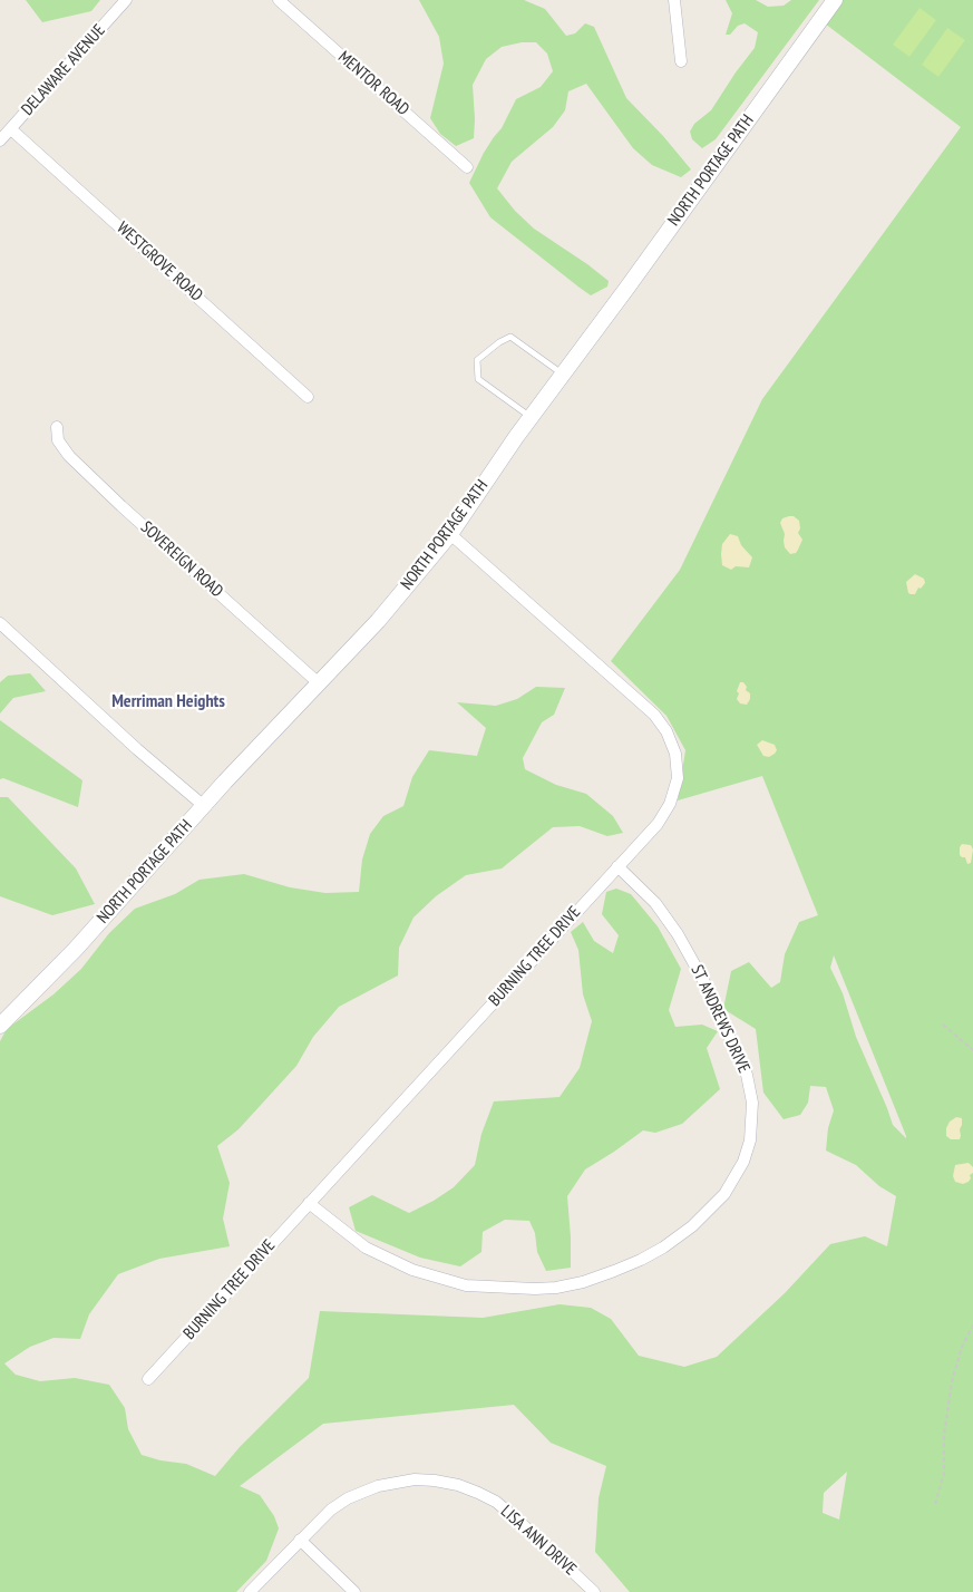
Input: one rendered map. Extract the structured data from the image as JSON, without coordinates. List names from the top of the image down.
{
  "streets": {
    "main road": ["NORTH PORTAGE PATH"],
    "street": [
      "DELAWARE AVENUE",
      "MENTOR ROAD",
      "WESTGROVE ROAD",
      "SOVEREIGN ROAD",
      "BURNING TREE DRIVE",
      "ST ANDREWS DRIVE",
      "LISA ANN DRIVE"
    ]
  },
  "crossings": [
    ["DELAWARE AVENUE", "WESTGROVE ROAD"],
    ["NORTH PORTAGE PATH", "SOVEREIGN ROAD"],
    ["NORTH PORTAGE PATH", "BURNING TREE DRIVE"],
    ["BURNING TREE DRIVE", "ST ANDREWS DRIVE"]
  ],
  "districts": ["Merriman Heights"]
}
